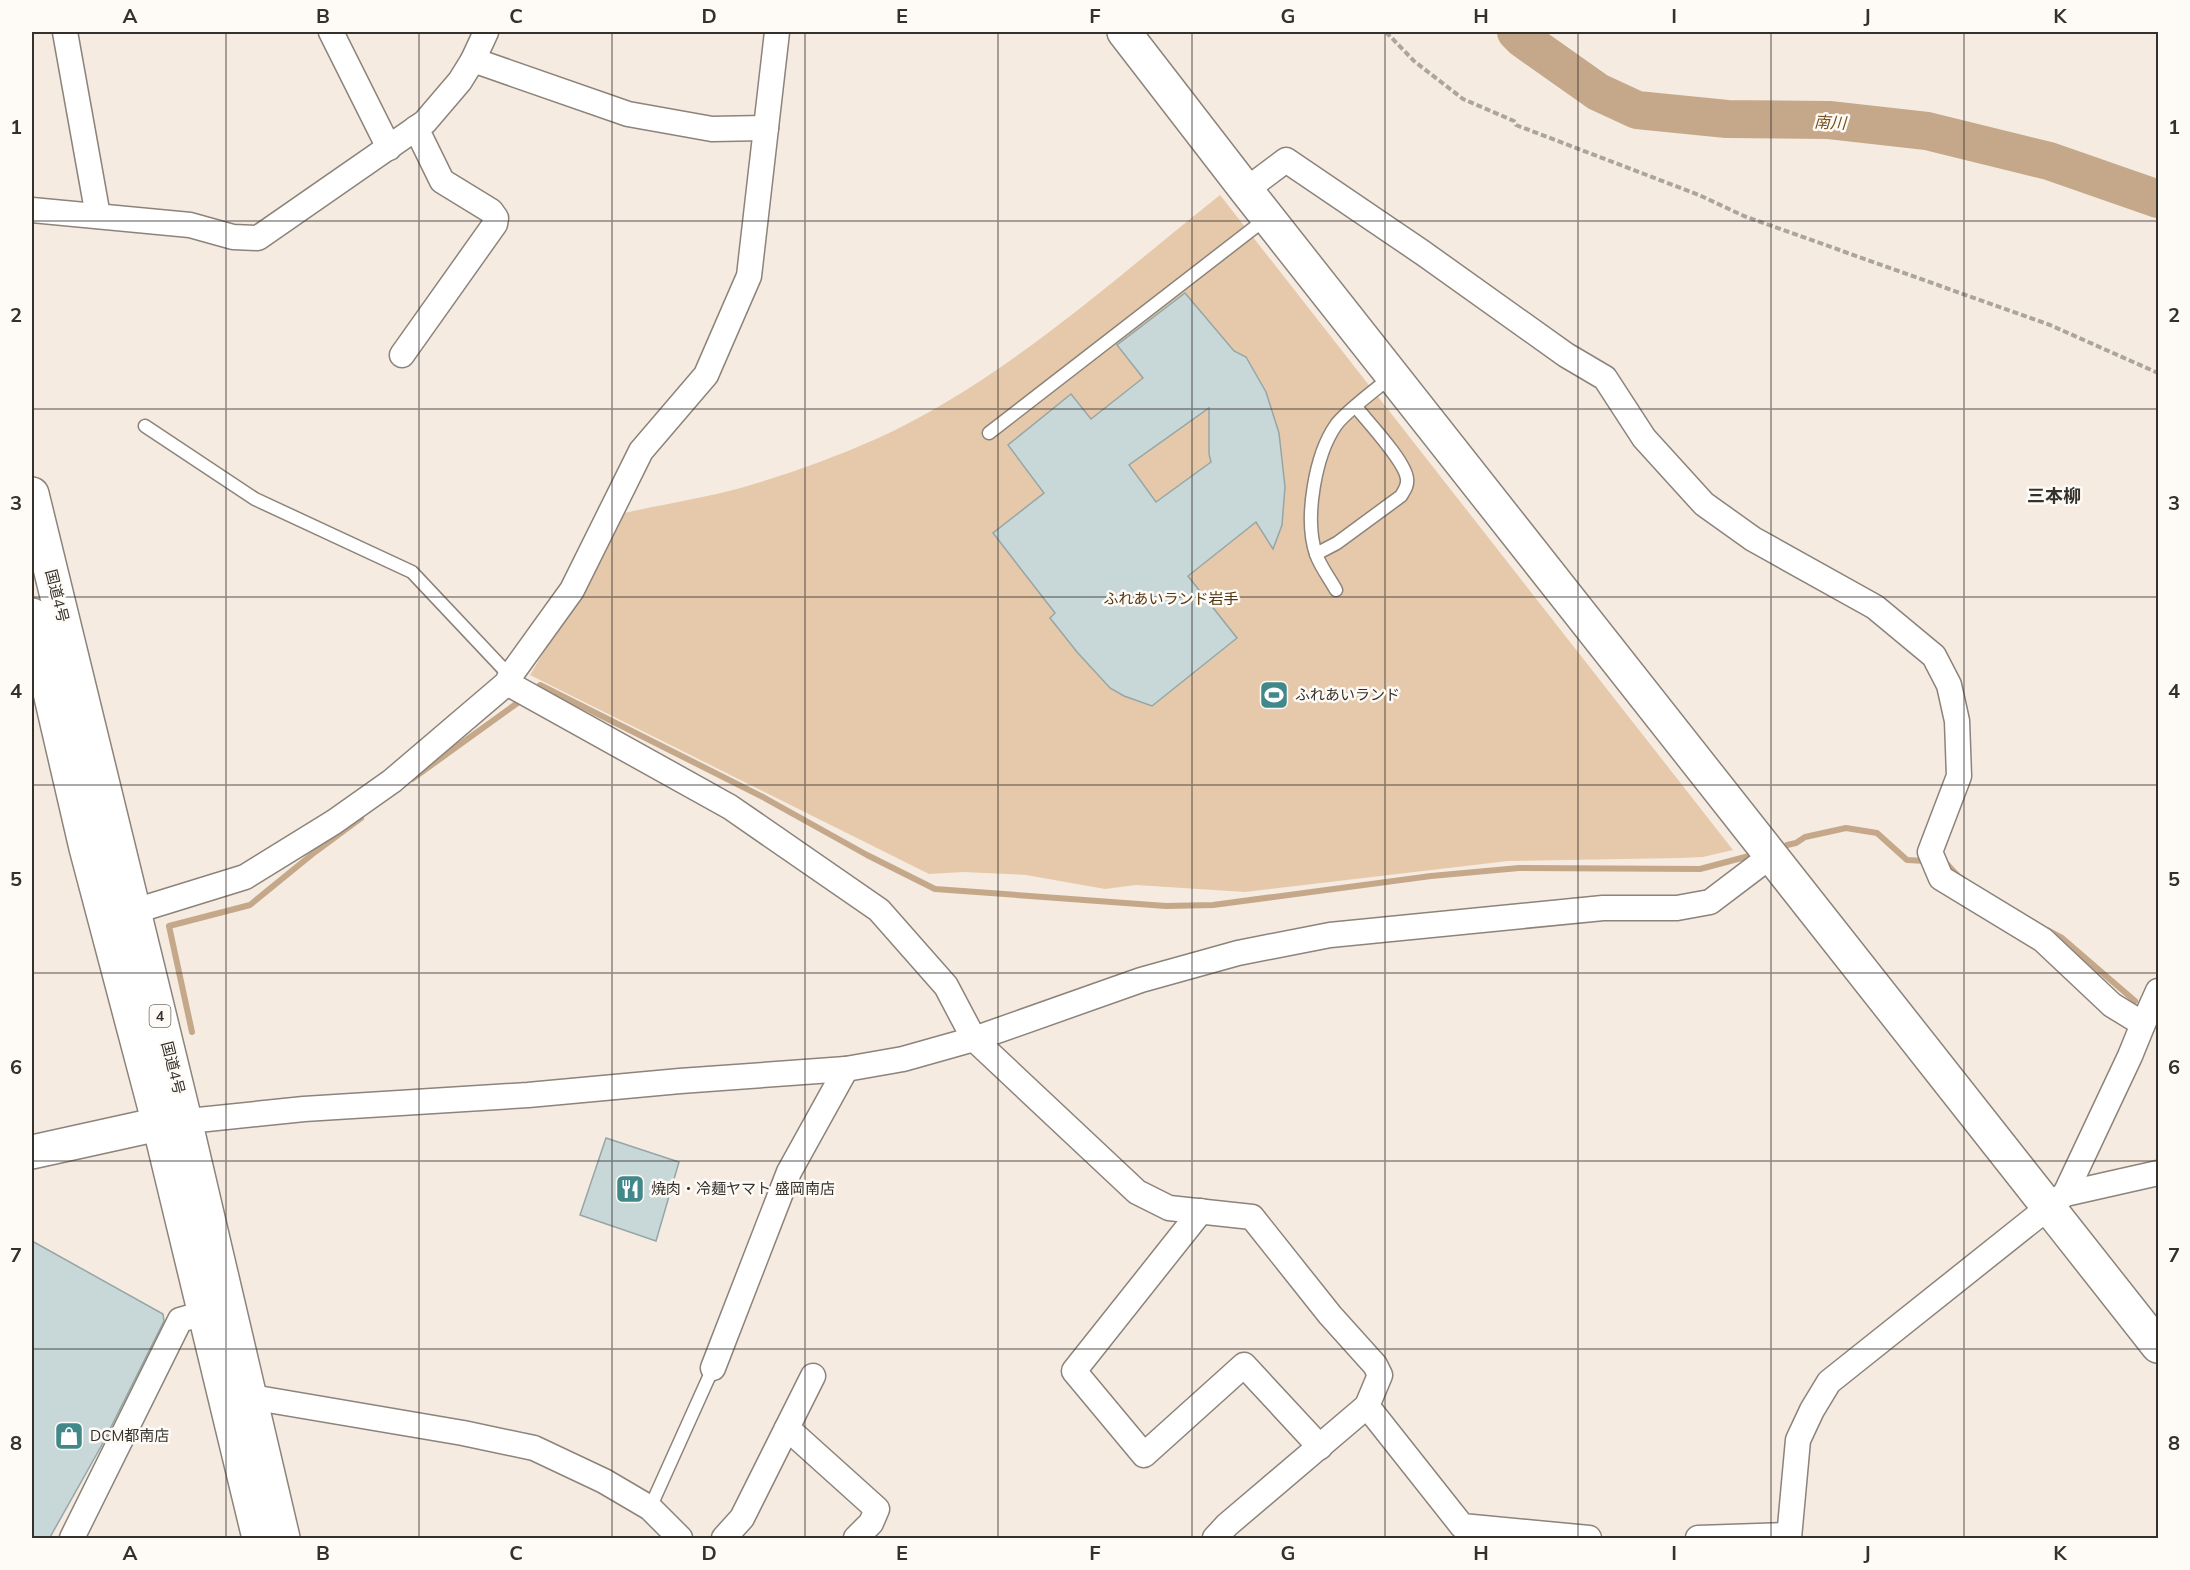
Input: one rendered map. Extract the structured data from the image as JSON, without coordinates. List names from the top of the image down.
{
  "streets": {
    "main road": ["国道4号", "4"]
  },
  "districts": ["三本柳"],
  "water": ["南川"],
  "parks": ["ふれあいランド岩手"],
  "places": {
    "sports": ["ふれあいランド"],
    "restaurant": ["焼肉・冷麺ヤマト 盛岡南店"],
    "shop": ["DCM都南店"]
  },
  "grid": {
    "columns": [
      "A",
      "B",
      "C",
      "D",
      "E",
      "F",
      "G",
      "H",
      "I",
      "J",
      "K"
    ],
    "rows": [
      "1",
      "2",
      "3",
      "4",
      "5",
      "6",
      "7",
      "8"
    ]
  }
}
